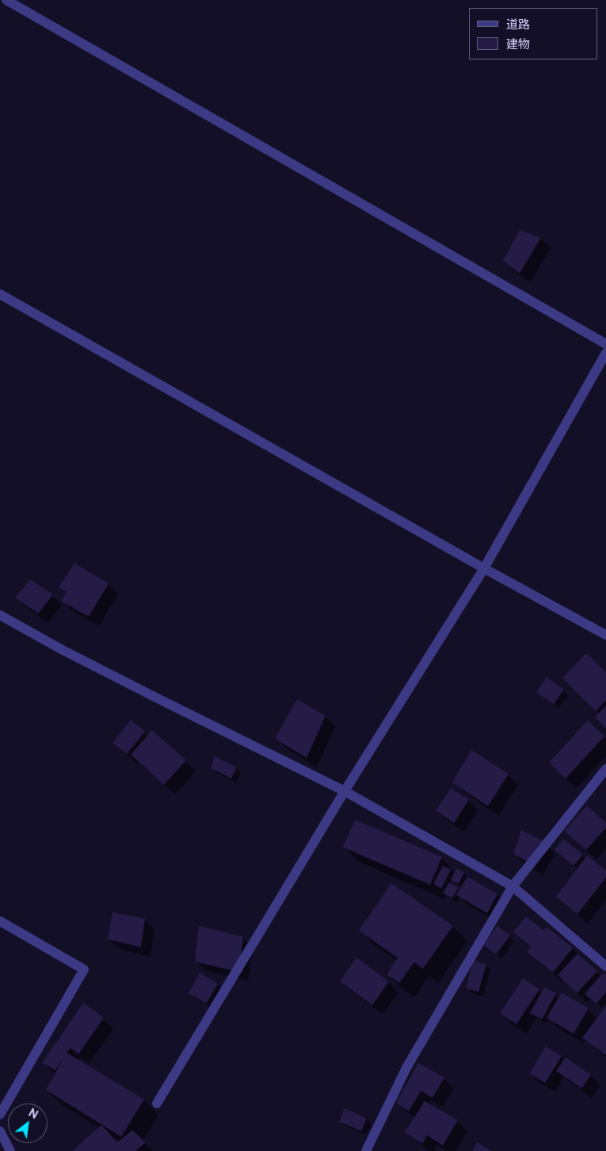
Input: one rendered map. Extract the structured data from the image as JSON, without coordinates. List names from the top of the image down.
{
  "legend": ["道路", "建物"],
  "north": "top right"
}
